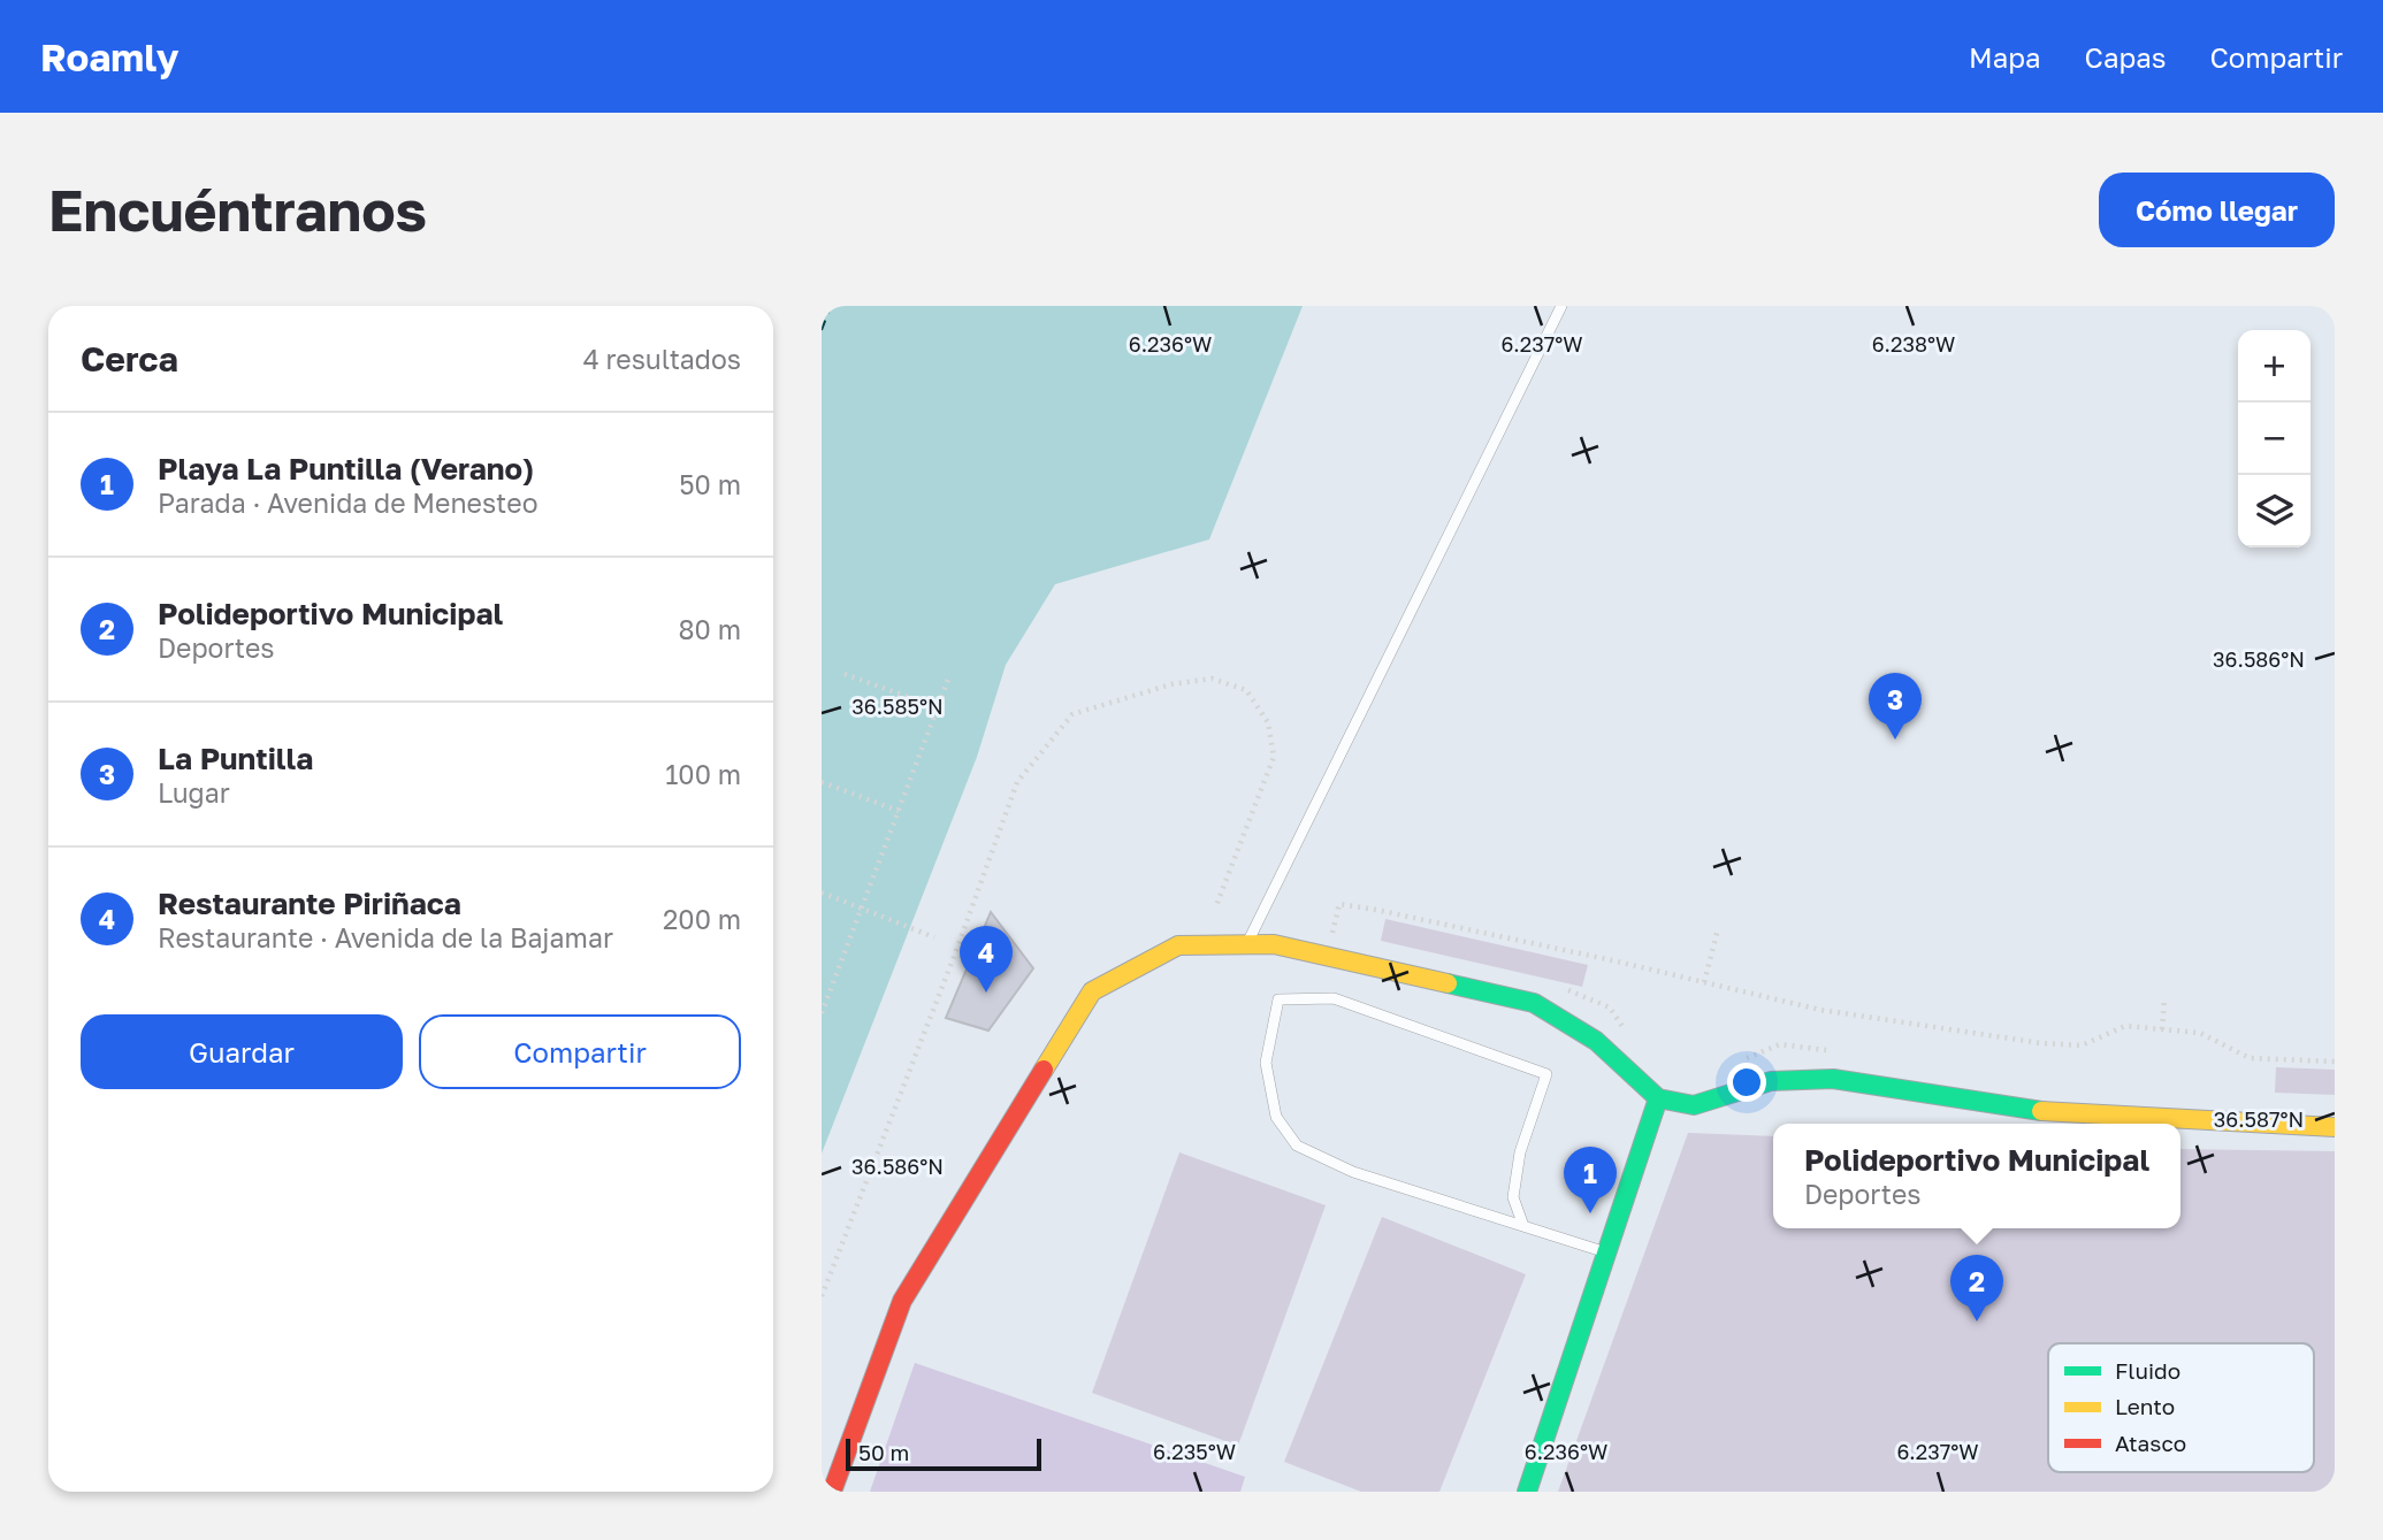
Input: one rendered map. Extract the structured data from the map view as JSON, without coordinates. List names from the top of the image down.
{
  "legend": ["Fluido", "Lento", "Atasco"],
  "scale_bar": "50 m",
  "page": {
    "header": "Roamly",
    "nav": ["Mapa", "Capas", "Compartir"],
    "buttons": [
      "Cómo llegar",
      ["Guardar", "Compartir"]
    ],
    "title": "Encuéntranos",
    "heading": ["Cerca", "4 resultados"],
    "map_buttons": ["+", "−"],
    "list": [
      {
        "mark": "1",
        "name": "Playa La Puntilla (Verano)",
        "note": "Parada · Avenida de Menesteo",
        "value": "50 m"
      },
      {
        "mark": "2",
        "name": "Polideportivo Municipal",
        "note": "Deportes",
        "value": "80 m"
      },
      {
        "mark": "3",
        "name": "La Puntilla",
        "note": "Lugar",
        "value": "100 m"
      },
      {
        "mark": "4",
        "name": "Restaurante Piriñaca",
        "note": "Restaurante · Avenida de la Bajamar",
        "value": "200 m"
      }
    ],
    "pins": [
      "3",
      "4",
      "1",
      "2"
    ],
    "popup": ["Polideportivo Municipal", "Deportes"],
    "scale": "50 m"
  },
  "coordinates": [
    "6.236°W",
    "6.237°W",
    "6.238°W",
    "36.586°N",
    "36.585°N",
    "36.587°N",
    "6.235°W"
  ]
}
